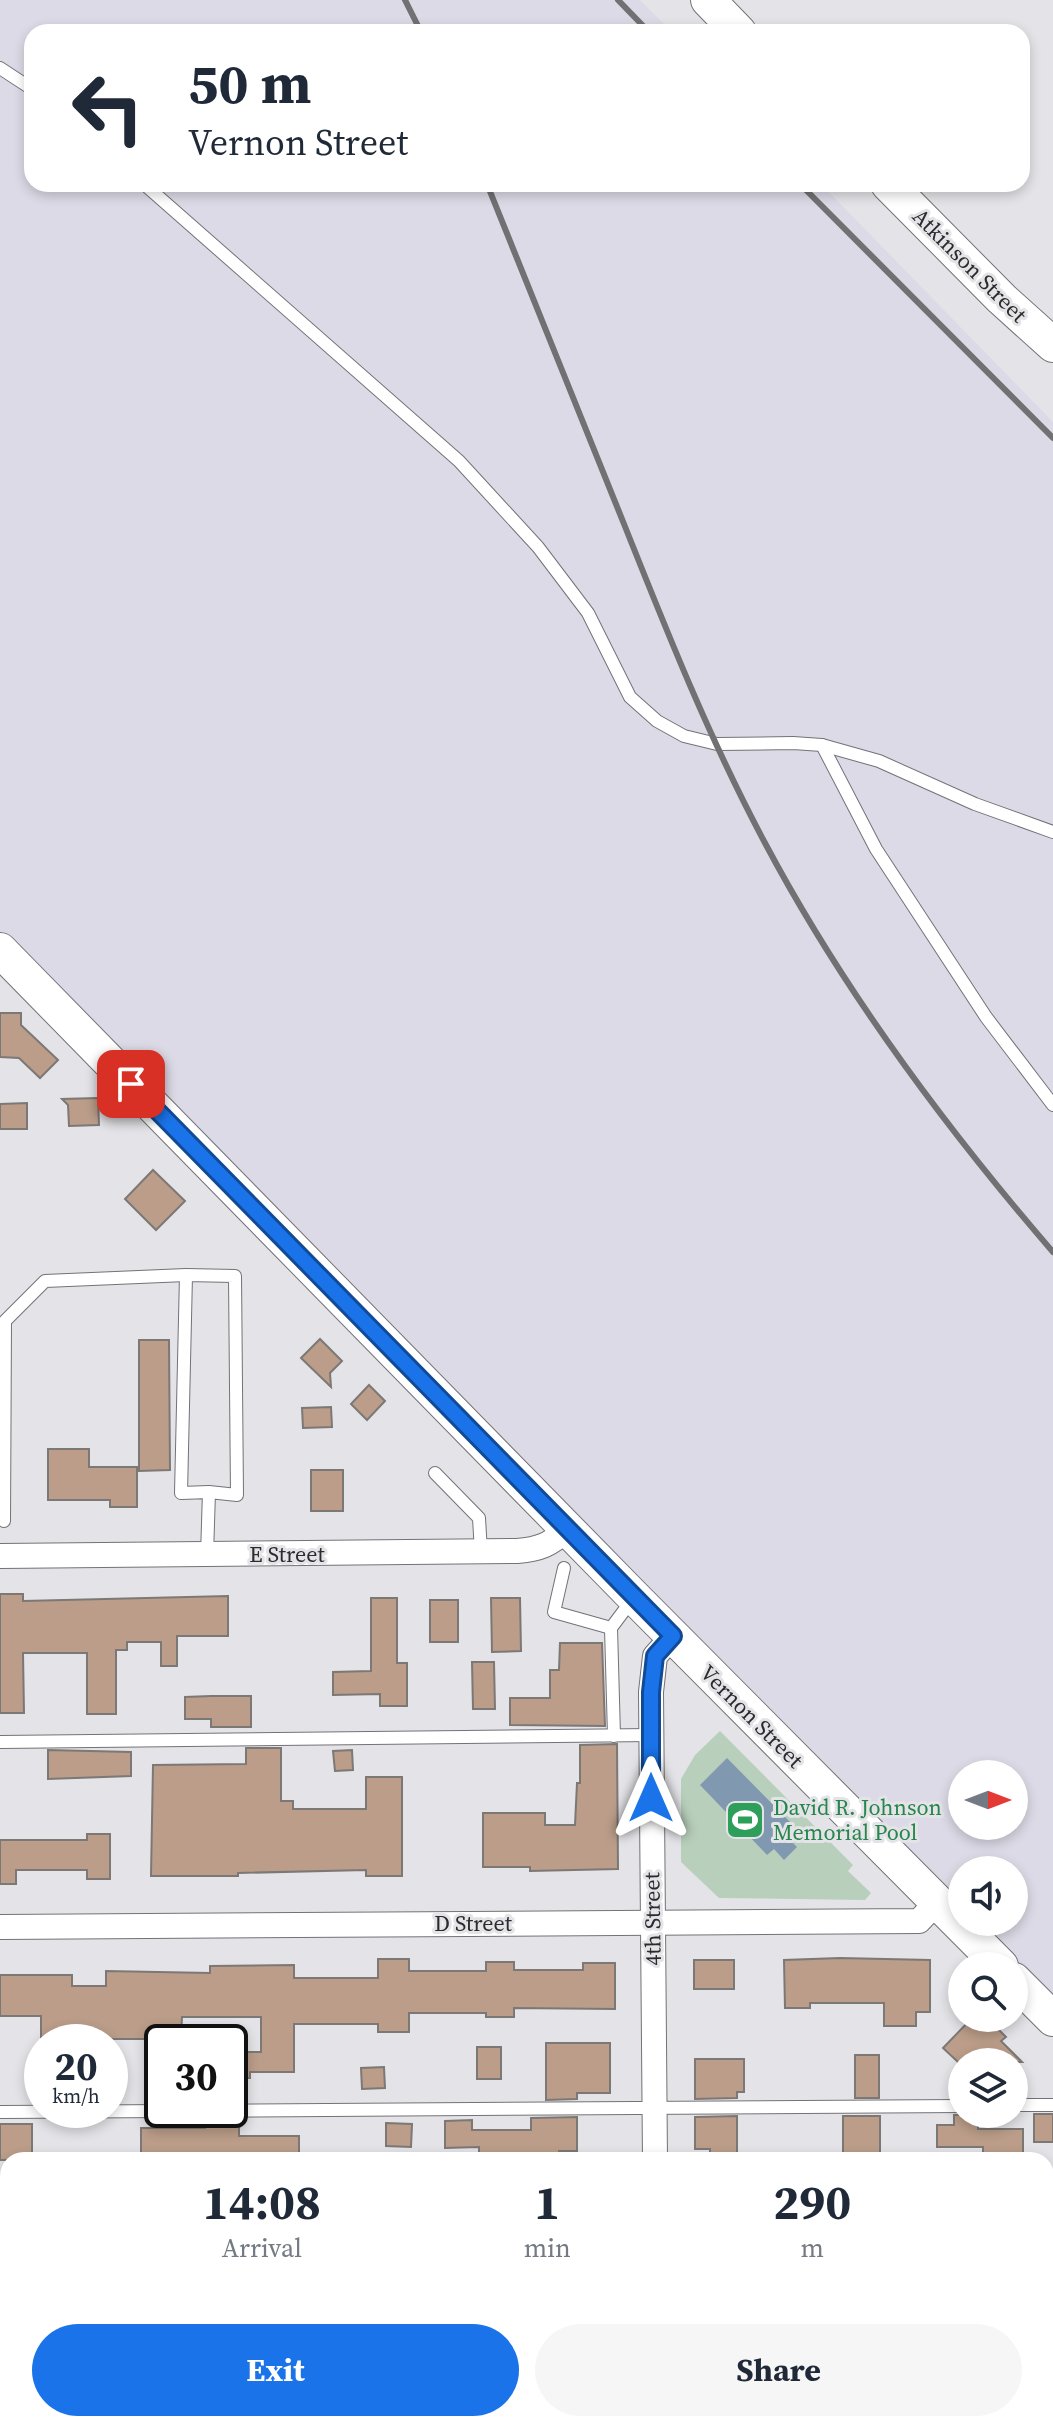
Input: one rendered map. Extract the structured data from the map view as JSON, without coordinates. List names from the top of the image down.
{
  "streets": {
    "main road": ["Atkinson Street", "Vernon Street"],
    "street": ["E Street", "4th Street", "D Street"]
  },
  "crossings": [
    ["E Street", "Vernon Street"],
    ["Vernon Street", "4th Street"],
    ["Vernon Street", "D Street"],
    ["4th Street", "D Street"]
  ],
  "places": {
    "sports": ["David R. Johnson Memorial Pool"]
  },
  "north": "right",
  "page": {
    "turn": ["50 m", "Vernon Street"],
    "speed": "20 km/h",
    "limit": "30",
    "eta": [
      "14:08",
      "Arrival",
      "1",
      "min",
      "290",
      "m"
    ],
    "buttons": ["Exit", "Share"]
  }
}
